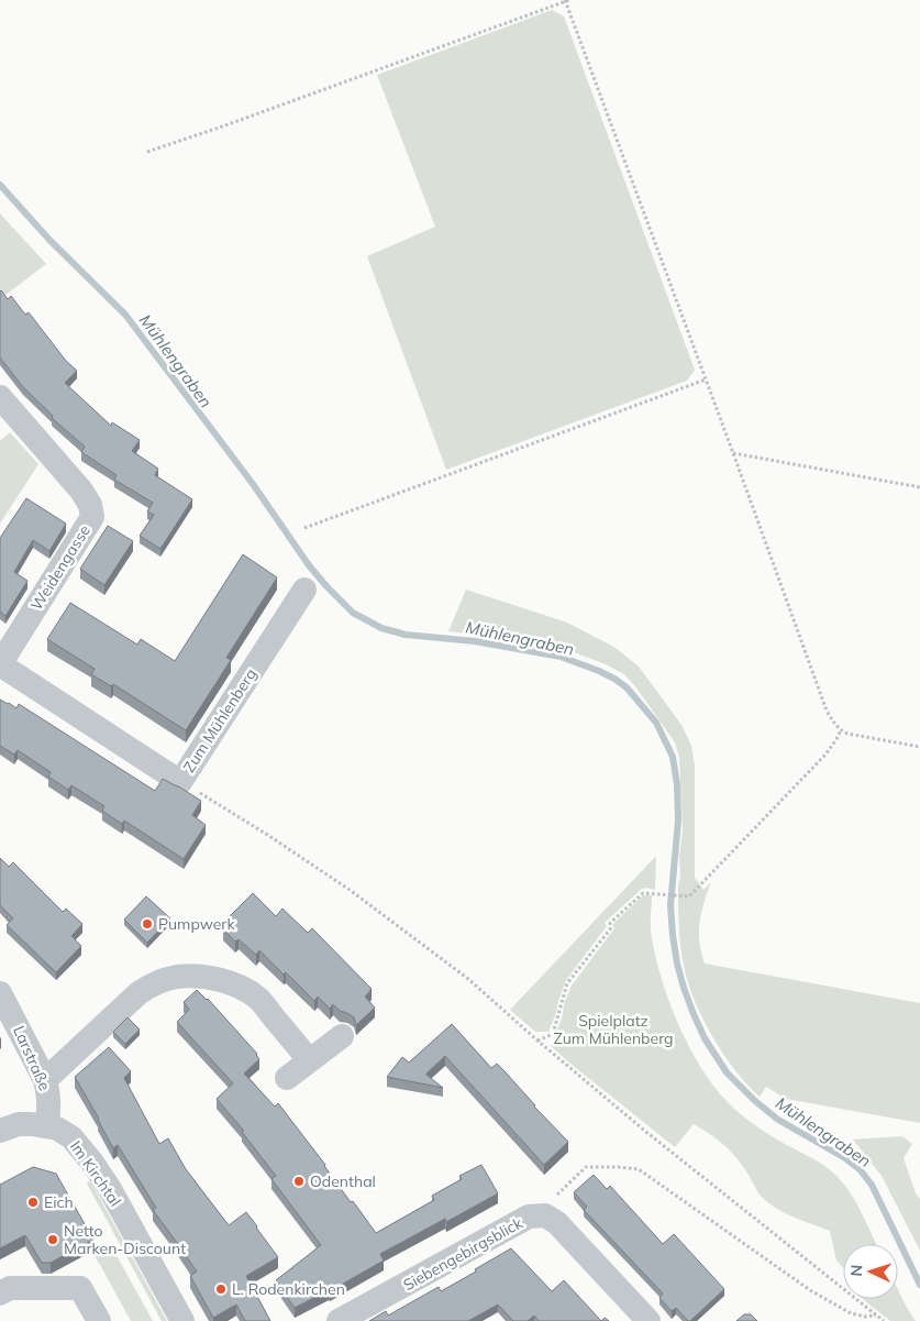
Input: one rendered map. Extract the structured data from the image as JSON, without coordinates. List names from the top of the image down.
{
  "streets": {
    "street": [
      "Weidengasse",
      "Zum Mühlenberg",
      "Larstraße",
      "Im Kirchtal",
      "Siebengebirgsblick"
    ]
  },
  "crossings": [
    ["Weidengasse", "Zum Mühlenberg"],
    ["Larstraße", "Im Kirchtal"]
  ],
  "water": ["Mühlengraben"],
  "parks": ["Spielplatz Zum Mühlenberg"],
  "places": [
    "Pumpwerk",
    "Odenthal",
    "Eich",
    "Netto Marken-Discount",
    "L. Rodenkirchen"
  ],
  "north": "left"
}
